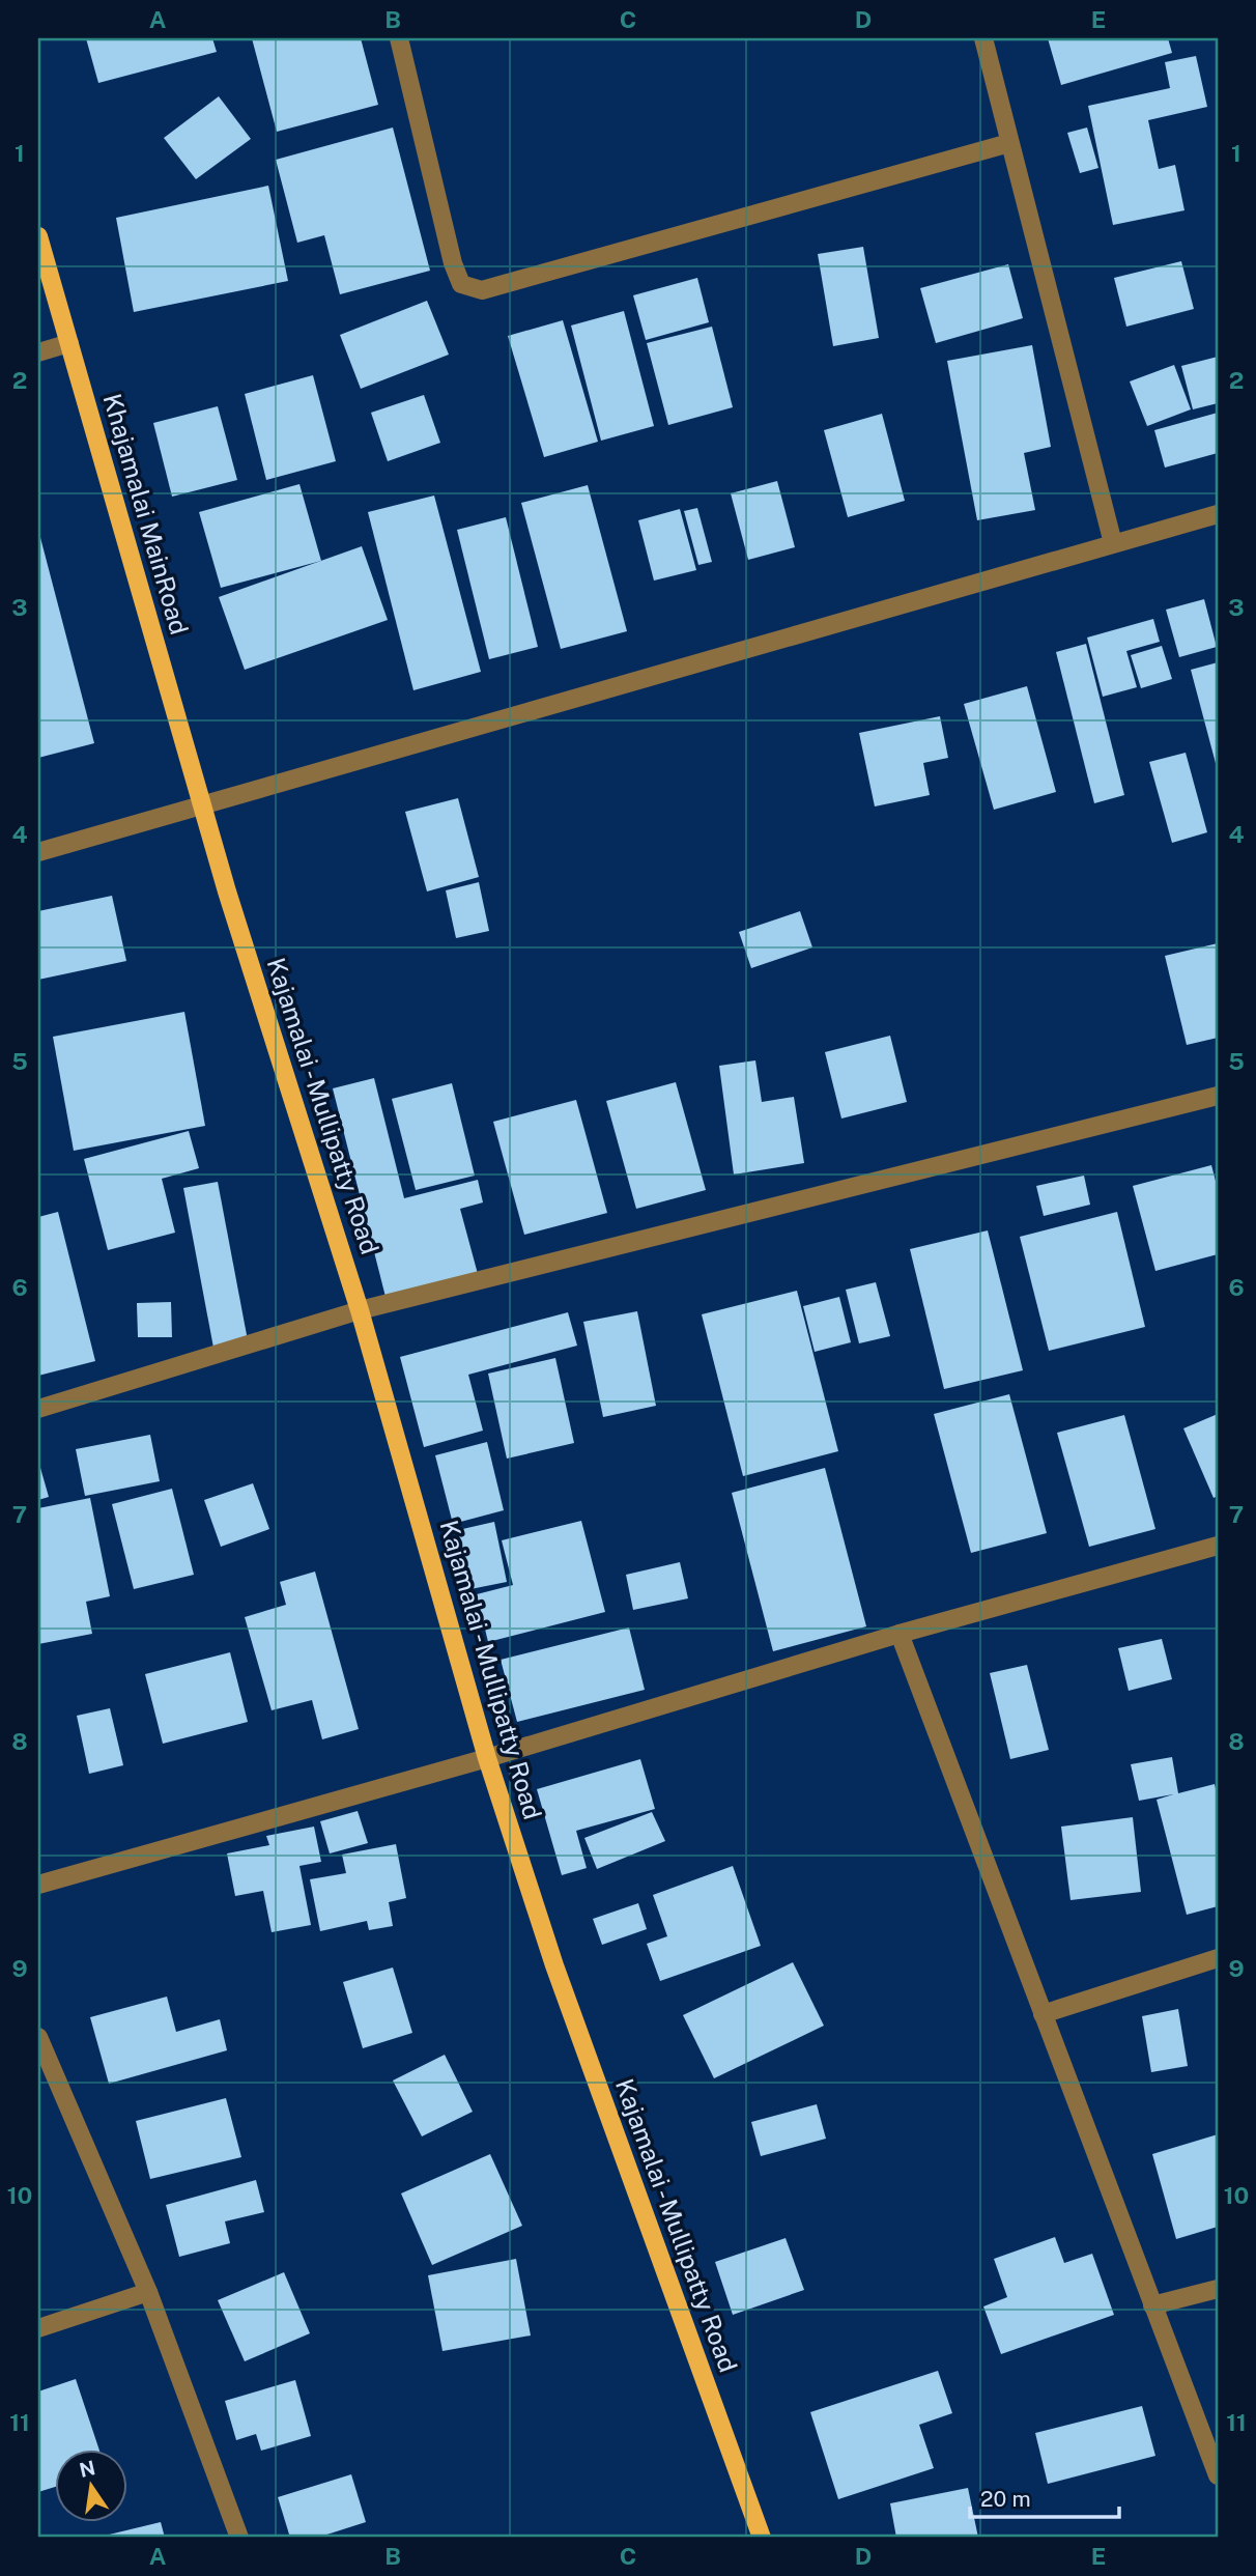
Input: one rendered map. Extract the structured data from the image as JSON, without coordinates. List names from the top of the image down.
{
  "streets": {
    "main road": ["Khajamalai MainRoad", "Kajamalai - Mullipatty Road"]
  },
  "crossings": [
    ["Khajamalai MainRoad", "Kajamalai - Mullipatty Road"]
  ],
  "scale_bar": "20 m",
  "north": "top",
  "grid": {
    "columns": [
      "A",
      "B",
      "C",
      "D",
      "E"
    ],
    "rows": [
      "1",
      "2",
      "3",
      "4",
      "5",
      "6",
      "7",
      "8",
      "9",
      "10",
      "11"
    ]
  }
}
